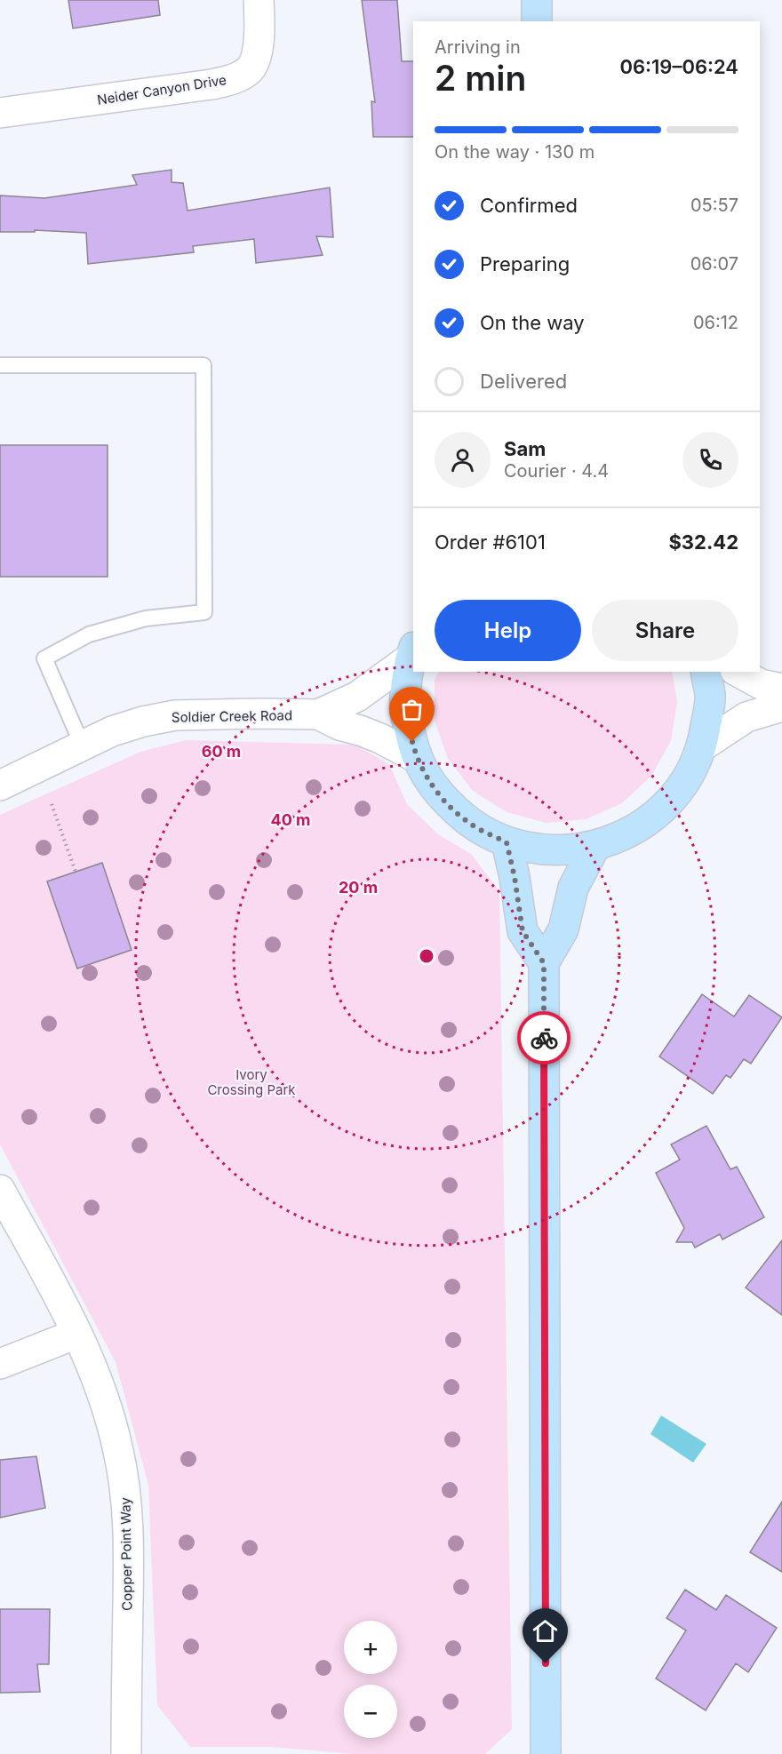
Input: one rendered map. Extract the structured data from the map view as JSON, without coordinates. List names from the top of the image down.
{
  "streets": {
    "street": ["Neider Canyon Drive", "Soldier Creek Road", "Copper Point Way"]
  },
  "parks": ["Ivory Crossing Park"],
  "page": {
    "heading": ["2 min", "Arriving in", "06:19–06:24"],
    "panel": [
      "Sam",
      "Courier · 4.4",
      "Order #6101",
      "$32.42"
    ],
    "bar": "On the way · 130 m",
    "list": [
      ["Confirmed", "05:57"],
      ["Preparing", "06:07"],
      ["On the way", "06:12"],
      "Delivered"
    ],
    "buttons": ["Help", "Share"],
    "map_buttons": ["+", "−"]
  },
  "rings": ["60 m", "40 m", "20 m"]
}
